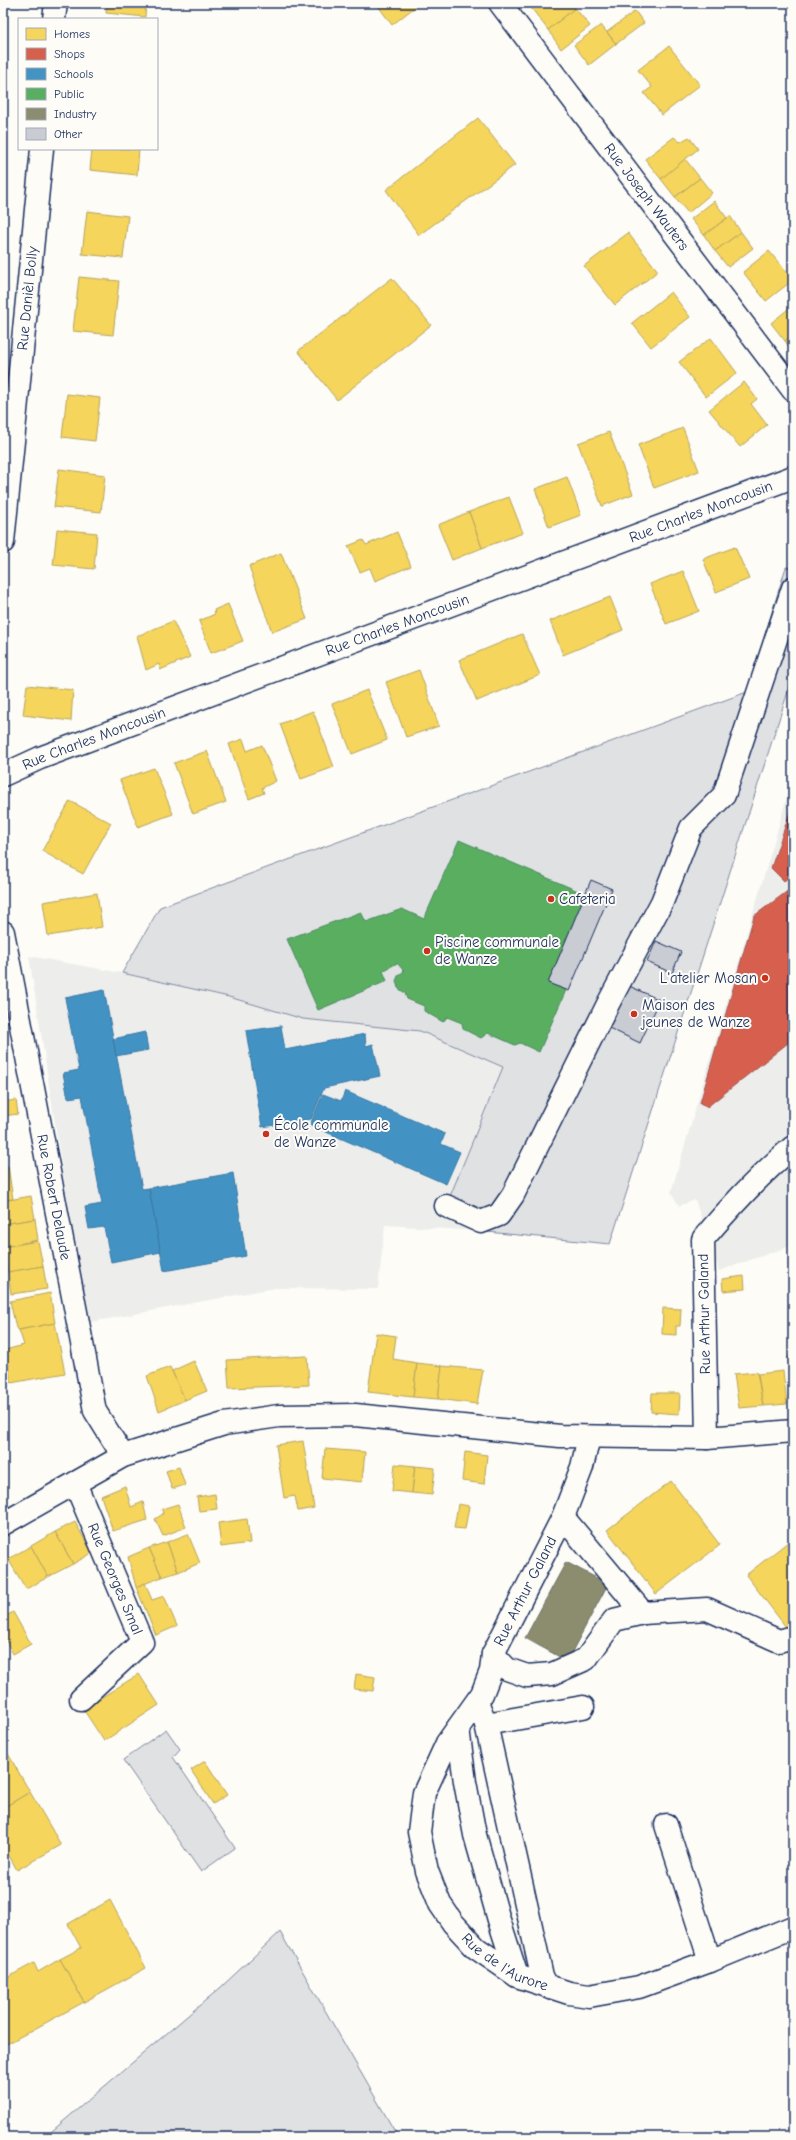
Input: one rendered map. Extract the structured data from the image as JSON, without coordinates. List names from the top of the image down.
{
  "streets": {
    "street": [
      "Rue Joseph Wauters",
      "Rue Danièl Bolly",
      "Rue Charles Moncousin",
      "Rue Robert Delaude",
      "Rue Arthur Galand",
      "Rue Georges Smal",
      "Rue de l'Aurore"
    ]
  },
  "crossings": [
    ["Rue Arthur Galand", "Rue de l'Aurore"]
  ],
  "places": [
    "Cafeteria",
    "Piscine communale de Wanze",
    "L'atelier Mosan",
    "Maison des jeunes de Wanze",
    "École communale de Wanze"
  ],
  "legend": [
    "Homes",
    "Shops",
    "Schools",
    "Public",
    "Industry",
    "Other"
  ]
}
